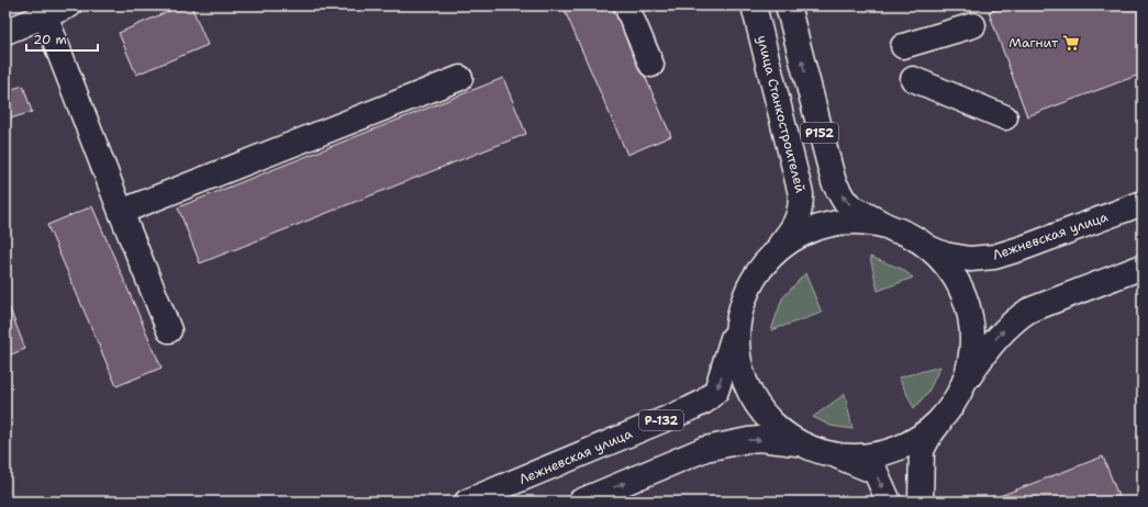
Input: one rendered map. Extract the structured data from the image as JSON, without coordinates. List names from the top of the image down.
{
  "streets": {
    "main road": [
      "улица Станкостроителей",
      "Р152",
      "Лежневская улица",
      "Р-132"
    ]
  },
  "crossings": [
    ["улица Станкостроителей", "Лежневская улица"]
  ],
  "places": {
    "supermarket": ["Магнит"]
  },
  "scale_bar": "20 m"
}
